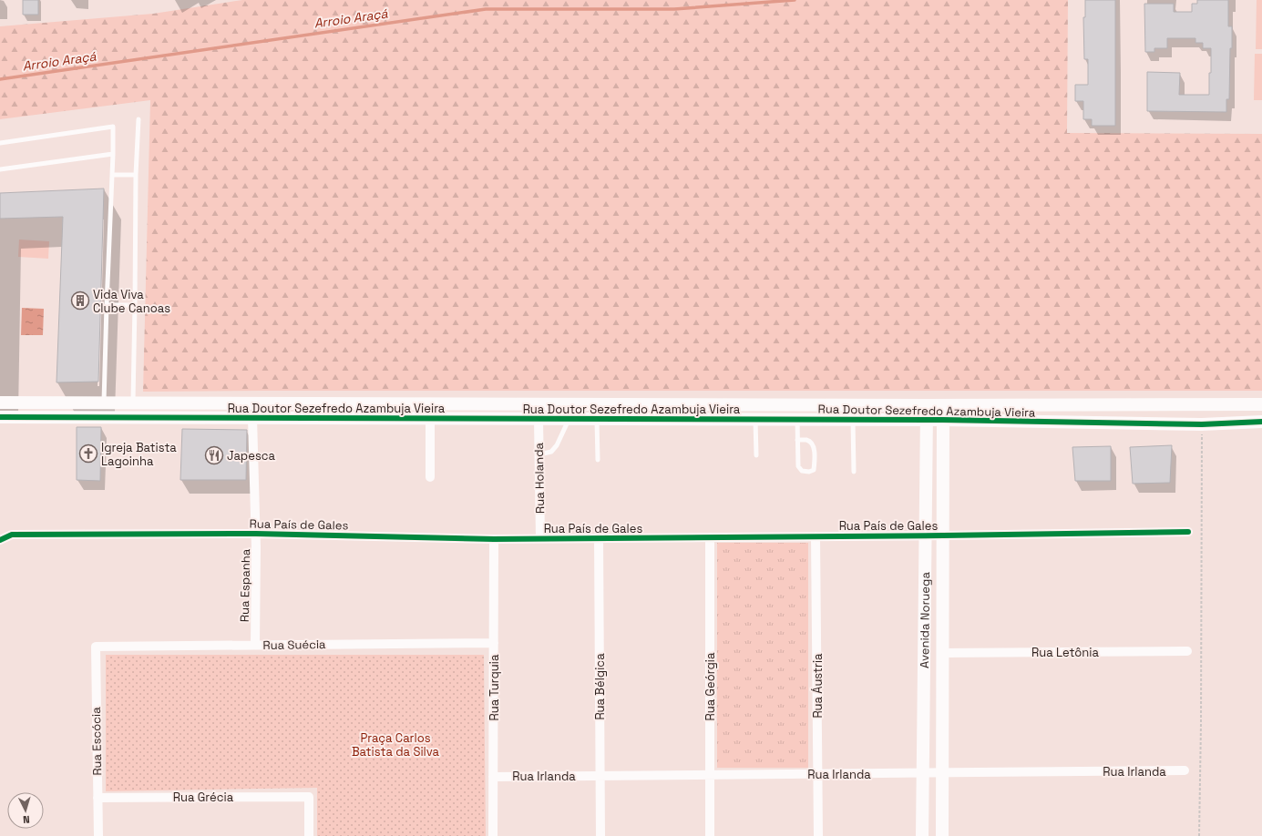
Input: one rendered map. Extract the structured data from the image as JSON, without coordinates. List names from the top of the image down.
{
  "streets": {
    "main road": ["Rua Doutor Sezefredo Azambuja Vieira", "Avenida Noruega"],
    "street": [
      "Rua Holanda",
      "Rua País de Gales",
      "Rua Espanha",
      "Rua Suécia",
      "Rua Letônia",
      "Rua Áustria",
      "Rua Bélgica",
      "Rua Geórgia",
      "Rua Turquia",
      "Rua Escócia",
      "Rua Irlanda",
      "Rua Grécia"
    ]
  },
  "crossings": [
    ["Rua Doutor Sezefredo Azambuja Vieira", "Rua Holanda"],
    ["Rua Doutor Sezefredo Azambuja Vieira", "Rua Espanha"],
    ["Rua Doutor Sezefredo Azambuja Vieira", "Avenida Noruega"],
    ["Rua Holanda", "Rua País de Gales"],
    ["Rua País de Gales", "Rua Espanha"],
    ["Rua País de Gales", "Avenida Noruega"],
    ["Rua País de Gales", "Rua Áustria"],
    ["Rua País de Gales", "Rua Bélgica"],
    ["Rua País de Gales", "Rua Geórgia"],
    ["Rua País de Gales", "Rua Turquia"],
    ["Rua Espanha", "Rua Suécia"],
    ["Avenida Noruega", "Rua Letônia"],
    ["Avenida Noruega", "Rua Irlanda"],
    ["Rua Suécia", "Rua Turquia"],
    ["Rua Suécia", "Rua Escócia"],
    ["Rua Áustria", "Rua Irlanda"],
    ["Rua Bélgica", "Rua Irlanda"],
    ["Rua Geórgia", "Rua Irlanda"],
    ["Rua Turquia", "Rua Irlanda"],
    ["Rua Escócia", "Rua Grécia"]
  ],
  "water": ["Arroio Araçá"],
  "parks": ["Praça Carlos Batista da Silva"],
  "places": {
    "building": ["Vida Viva Clube Canoas"],
    "church": ["Igreja Batista Lagoinha"],
    "restaurant": ["Japesca"]
  },
  "north": "bottom"
}
